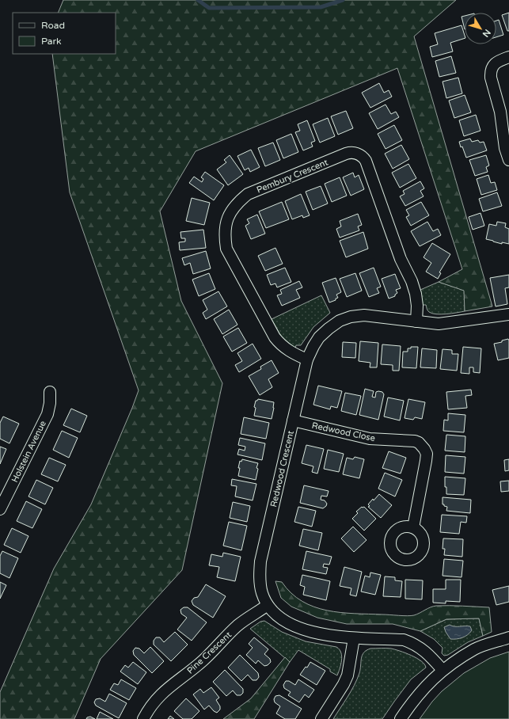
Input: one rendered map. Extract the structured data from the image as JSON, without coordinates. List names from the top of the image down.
{
  "streets": {
    "street": [
      "Pembury Crescent",
      "Redwood Close",
      "Holstein Avenue",
      "Redwood Crescent",
      "Pine Crescent"
    ]
  },
  "crossings": [
    ["Pembury Crescent", "Redwood Crescent"],
    ["Redwood Close", "Redwood Crescent"],
    ["Redwood Crescent", "Pine Crescent"]
  ],
  "legend": ["Road", "Park"],
  "north": "bottom right"
}
